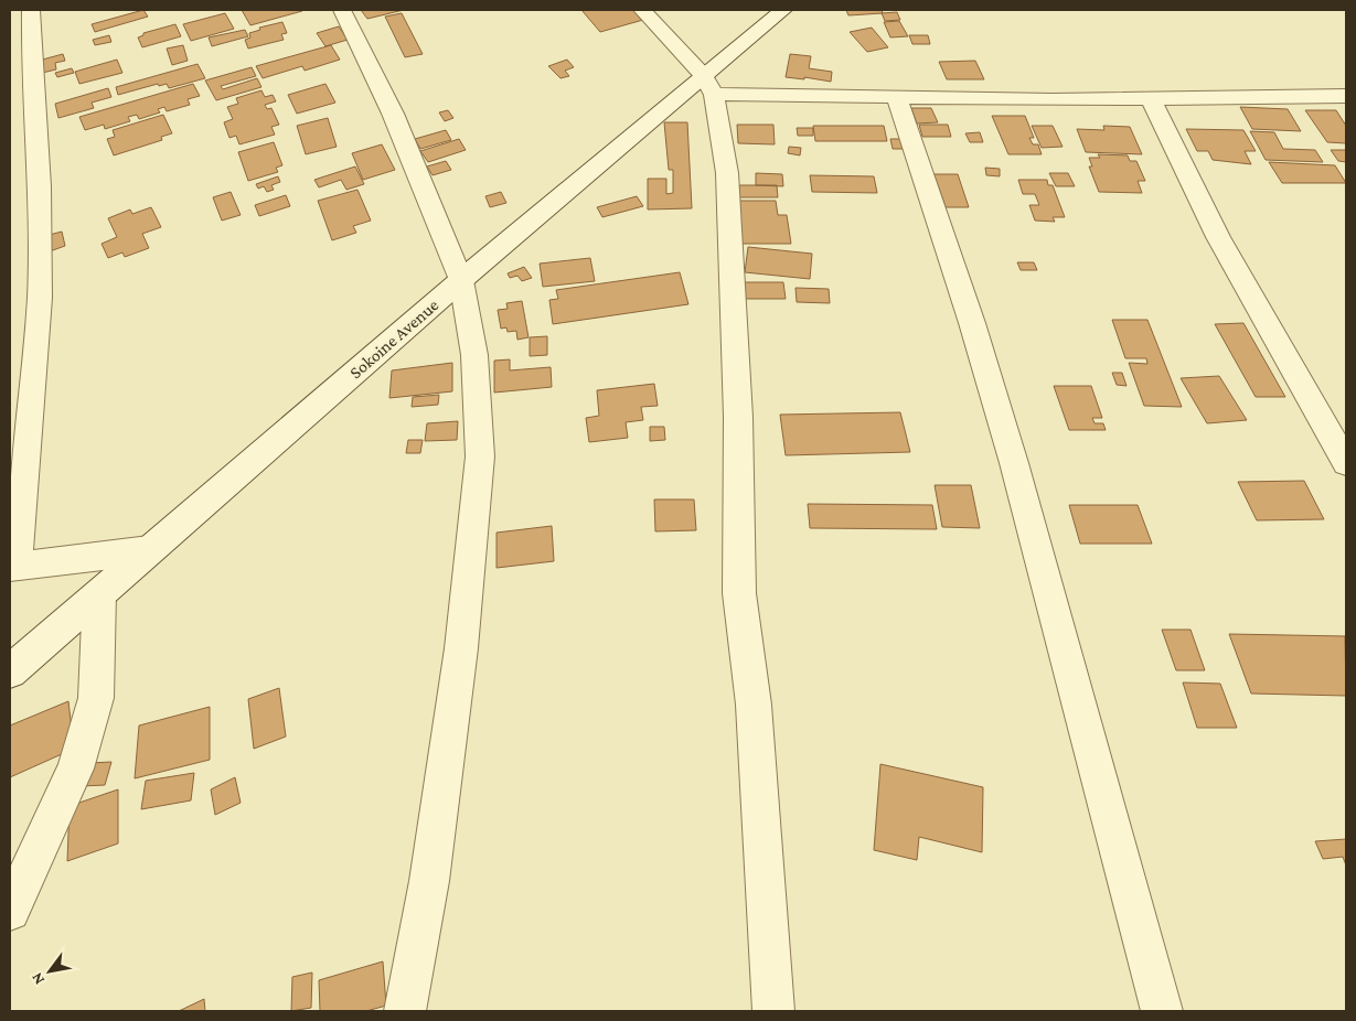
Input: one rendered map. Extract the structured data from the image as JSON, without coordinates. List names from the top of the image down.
{
  "streets": {
    "street": ["Sokoine Avenue"]
  },
  "north": "bottom left"
}
